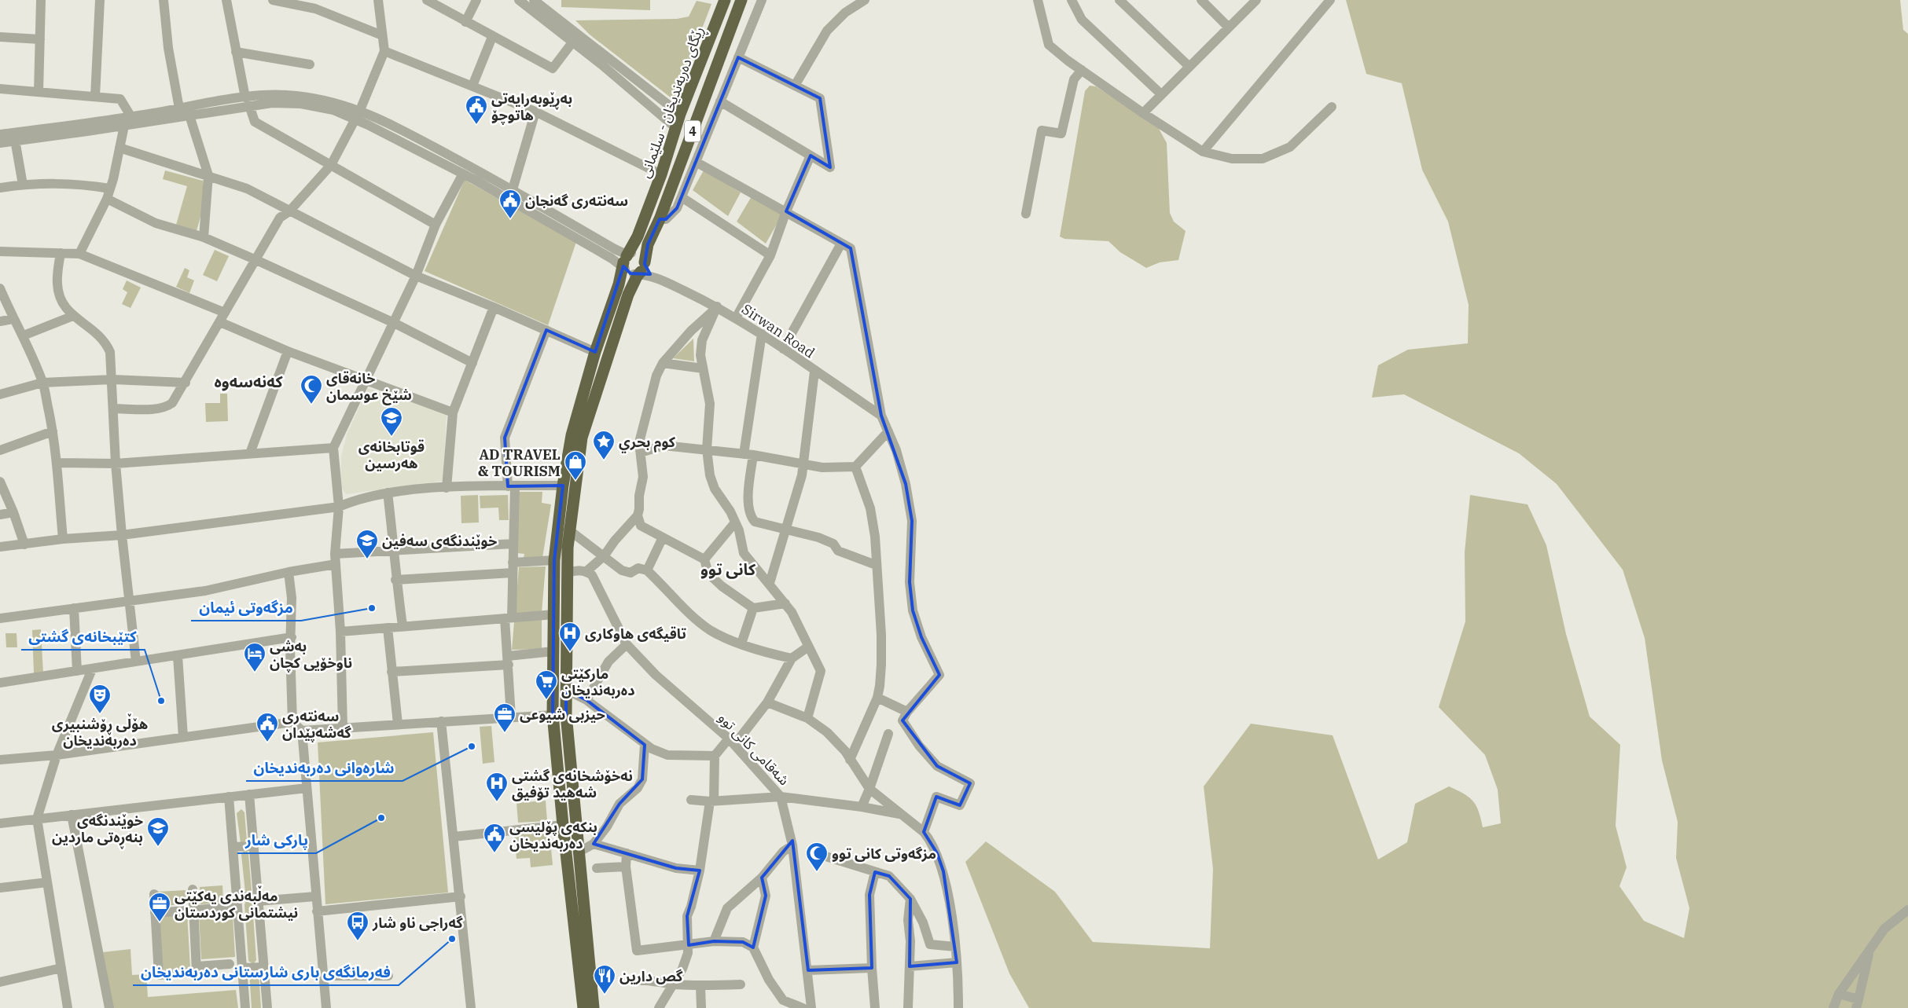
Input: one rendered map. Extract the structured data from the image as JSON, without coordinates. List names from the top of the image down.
{
  "streets": {
    "highway": ["ڕێگای دەربەندیخان - سلێمانی", "4"],
    "street": ["Sirwan Road", "شەقامی کانی توو"]
  },
  "crossings": [
    ["ڕێگای دەربەندیخان - سلێمانی", "4"],
    ["ڕێگای دەربەندیخان - سلێمانی", "Sirwan Road"],
    ["4", "Sirwan Road"]
  ],
  "districts": ["کەنەسەوە", "کانی توو"],
  "places": {
    "public building": [
      "بەڕێوبەرایەتی هاتوچۆ",
      "سەنتەری گەنجان",
      "سەنتەری گەشەپێدان",
      "بنکەی پۆلیسی دەربەندیخان"
    ],
    "mosque": ["خانەقای شێخ عوسمان", "مزگەوتی کانی توو"],
    "school or university": ["قوتابخانەی هەرسین", "خوێندنگەی سەفین", "خوێندنگەی بنەڕەتی ماردین"],
    "place": ["کوم بحري"],
    "shop": ["AD TRAVEL & TOURISM"],
    "other": [
      "مزگەوتی ئیمان",
      "کتێبخانەی گشتی",
      "شارەوانی دەربەندیخان",
      "پاركى شار",
      "فەرمانگەی باری شارستانی دەربەندیخان"
    ],
    "hospital": ["تاقیگەی هاوکاری", "نەخۆشخانەی گشتی شەهید تۆفیق"],
    "hotel": ["بەشی ناوخۆیی کچان"],
    "supermarket": ["مارکێتی دەربەندیخان"],
    "theatre": ["هۆڵی ڕۆشنبیری دەربەندیخان"],
    "office": ["حیزبی شیوعی", "مەڵبەندی یەکێتی نیشتمانی کوردستان"],
    "bus stop": ["گەراجی ناو شار"],
    "restaurant": ["گص دارین"]
  }
}
